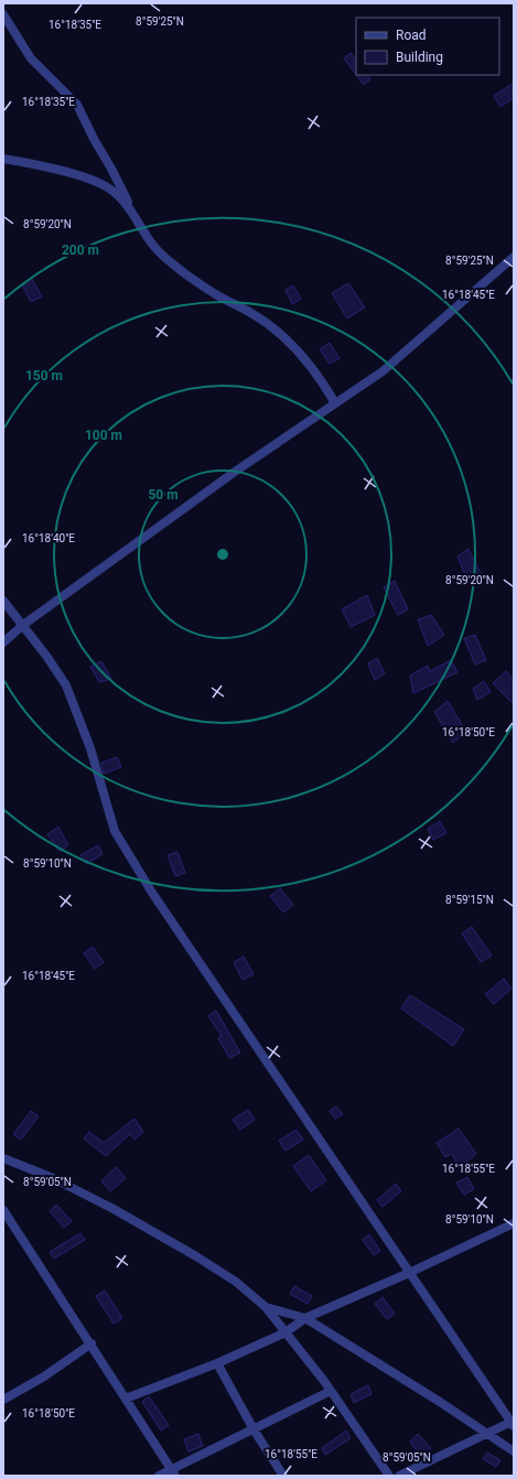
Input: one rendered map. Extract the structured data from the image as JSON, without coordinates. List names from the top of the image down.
{
  "legend": ["Road", "Building"],
  "coordinates": [
    "8°59'25\"N",
    "16°18'35\"E",
    "8°59'20\"N",
    "16°18'45\"E",
    "16°18'40\"E",
    "16°18'50\"E",
    "8°59'10\"N",
    "8°59'15\"N",
    "16°18'55\"E",
    "8°59'05\"N"
  ],
  "rings": [
    "200 m",
    "150 m",
    "100 m",
    "50 m"
  ]
}
